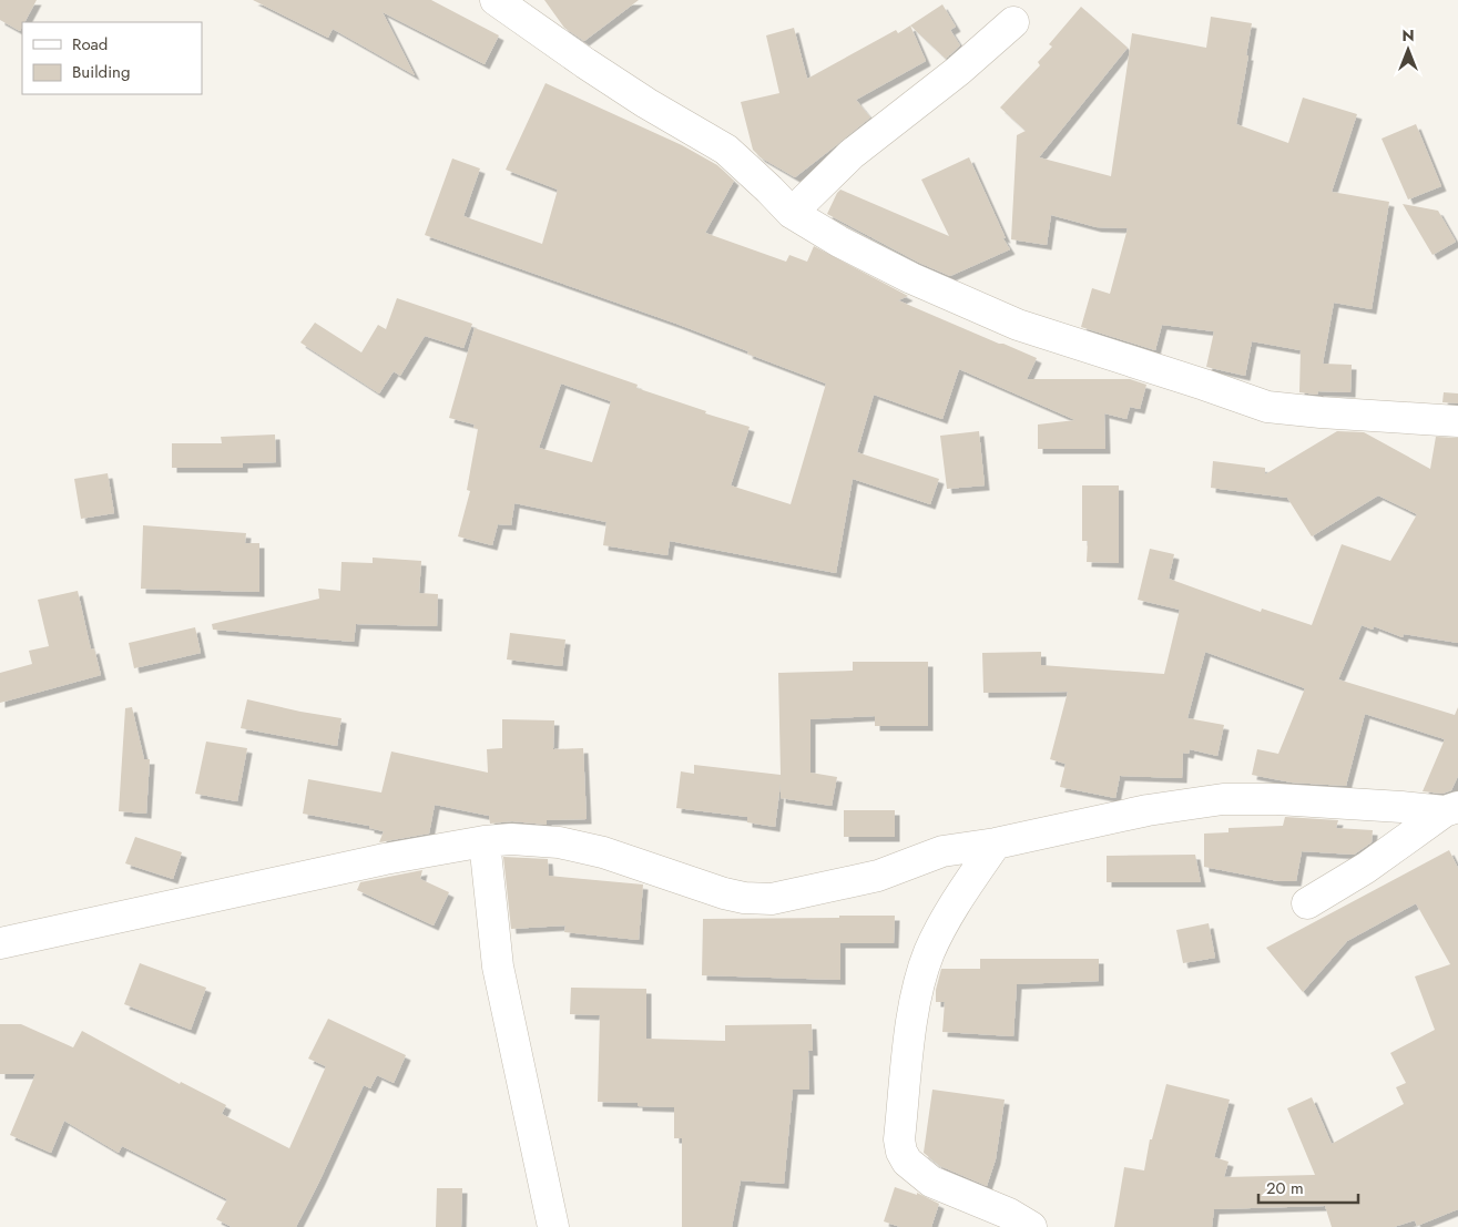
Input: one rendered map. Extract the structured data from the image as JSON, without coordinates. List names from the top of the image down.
{
  "legend": ["Road", "Building"],
  "scale_bar": "20 m",
  "north": "top"
}
